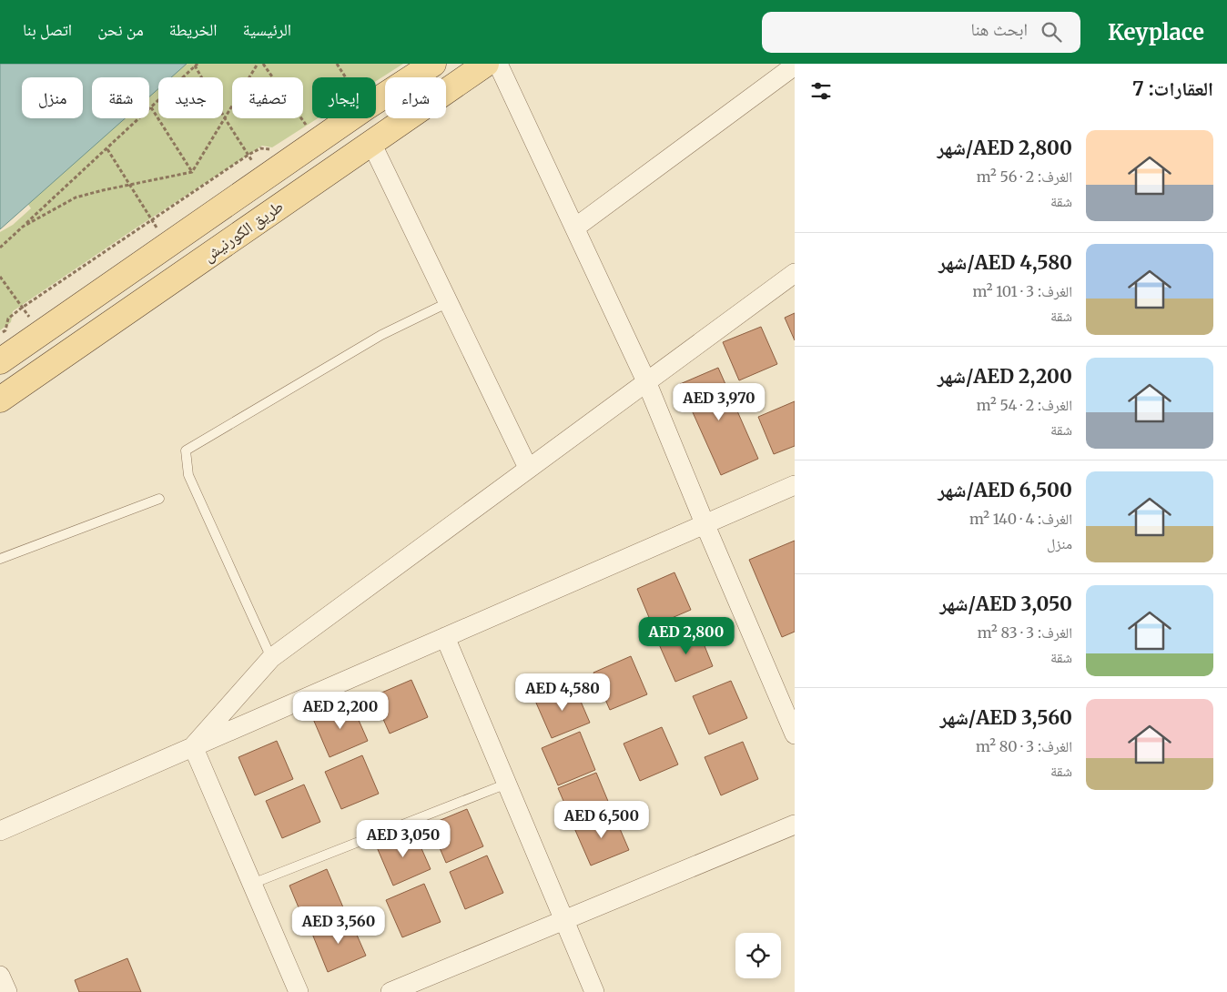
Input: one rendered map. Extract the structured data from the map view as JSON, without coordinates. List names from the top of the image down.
{
  "streets": {
    "main road": ["طريق الكورنيش"]
  },
  "page": {
    "header": "Keyplace",
    "search": "ابحث هنا",
    "nav": [
      "الرئيسية",
      "الخريطة",
      "من نحن",
      "اتصل بنا"
    ],
    "heading": "العقارات: 7",
    "chip": [
      "شراء",
      "إيجار",
      "تصفية",
      "جديد",
      "شقة",
      "منزل"
    ],
    "list": [
      {
        "name": "AED 2,800/شهر",
        "note": "الغرف: 2 · 56 m² · شقة"
      },
      {
        "name": "AED 4,580/شهر",
        "note": "الغرف: 3 · 101 m² · شقة"
      },
      {
        "name": "AED 2,200/شهر",
        "note": "الغرف: 2 · 54 m² · شقة"
      },
      {
        "name": "AED 6,500/شهر",
        "note": "الغرف: 4 · 140 m² · منزل"
      },
      {
        "name": "AED 3,050/شهر",
        "note": "الغرف: 3 · 83 m² · شقة"
      },
      {
        "name": "AED 3,560/شهر",
        "note": "الغرف: 3 · 80 m² · شقة"
      }
    ],
    "price": [
      "AED 3,970",
      "AED 2,800",
      "AED 4,580",
      "AED 2,200",
      "AED 6,500",
      "AED 3,050",
      "AED 3,560"
    ]
  }
}
